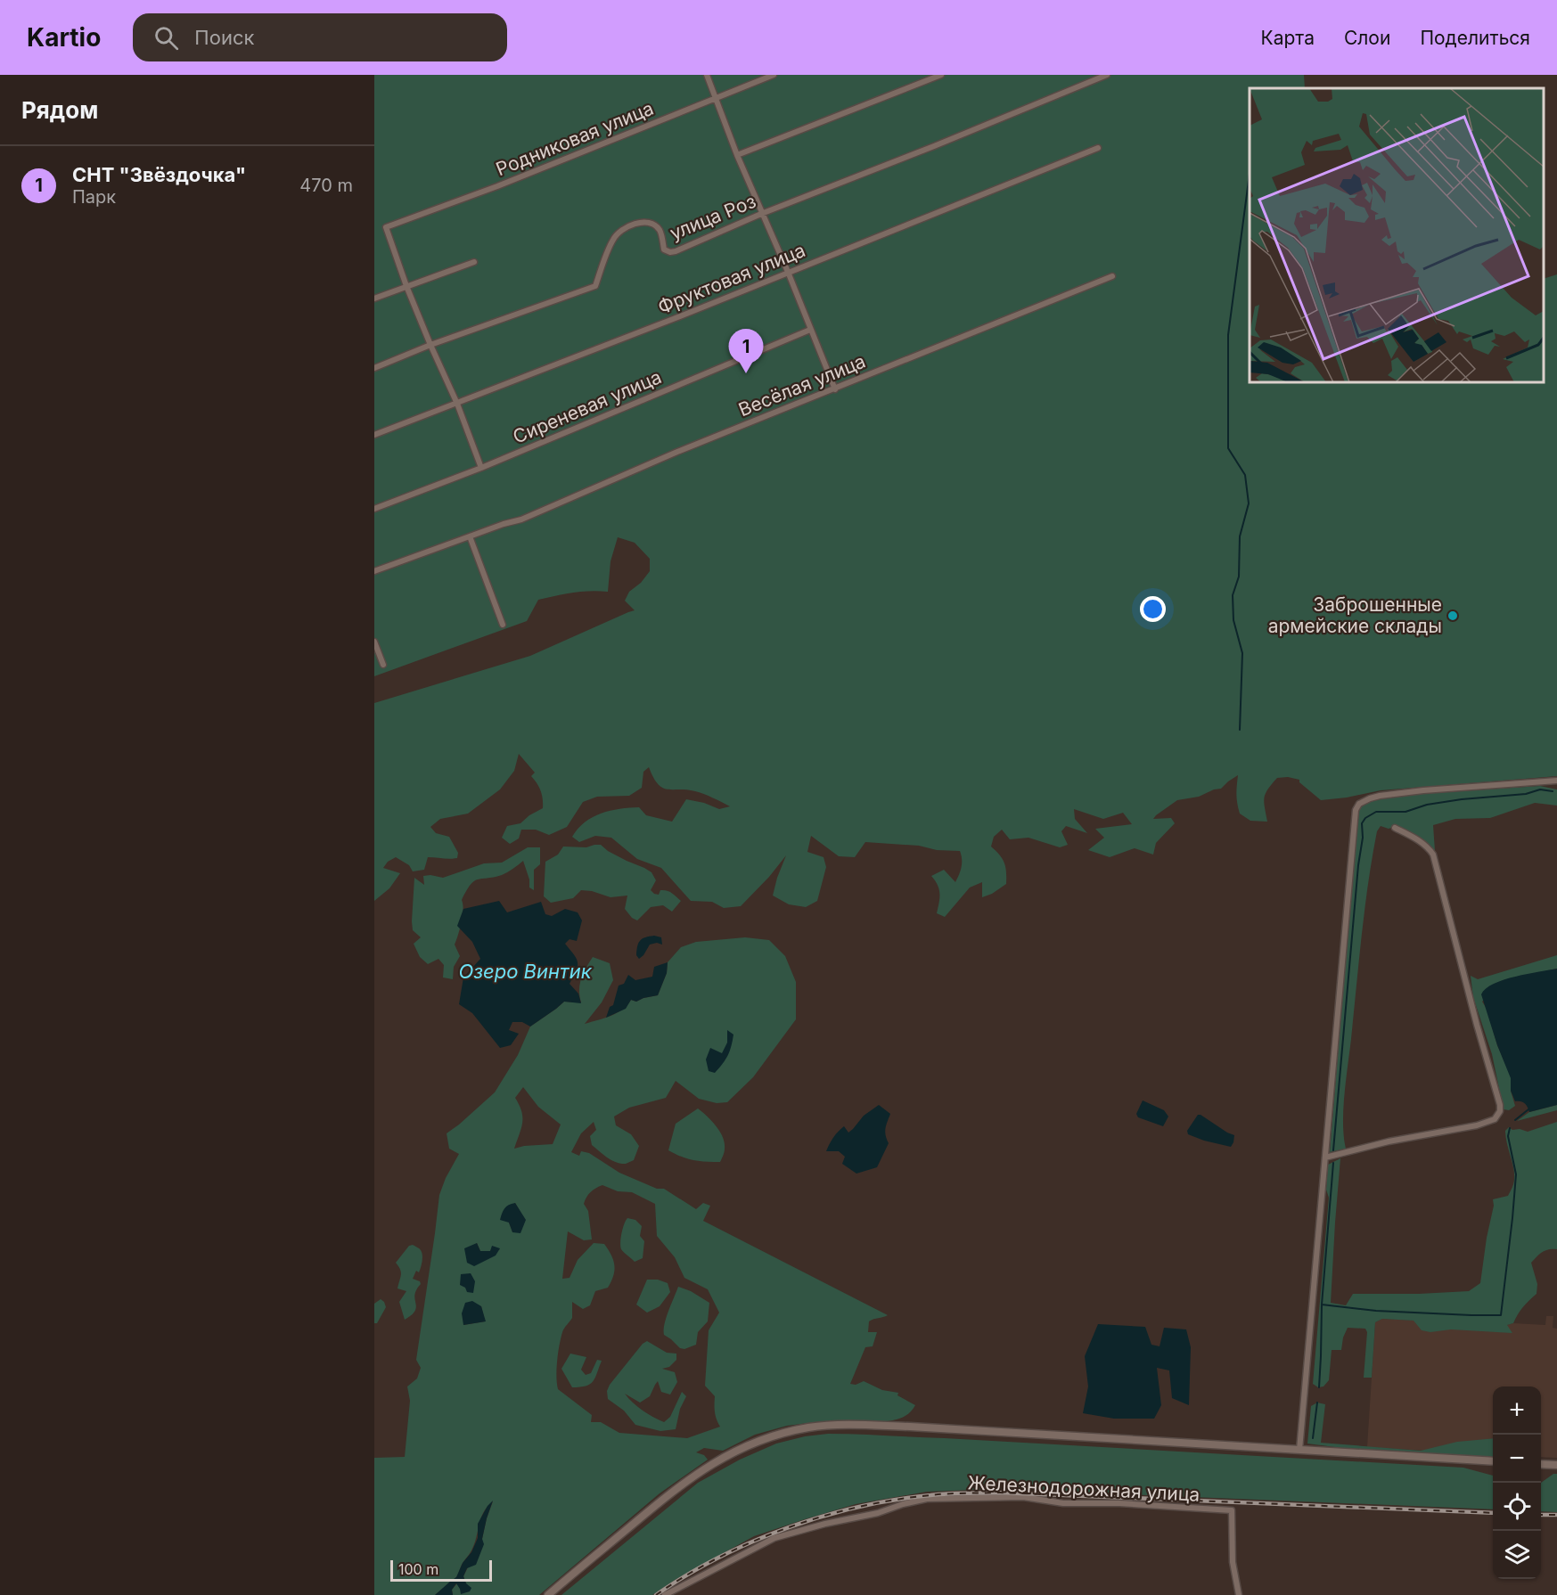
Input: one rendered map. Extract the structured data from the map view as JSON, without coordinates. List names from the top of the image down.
{
  "streets": {
    "street": [
      "Родниковая улица",
      "улица Роз",
      "Фруктовая улица",
      "Весёлая улица",
      "Сиреневая улица",
      "Железнодорожная улица"
    ]
  },
  "water": ["Озеро Винтик"],
  "places": ["Заброшенные армейские склады"],
  "scale_bar": "100 m",
  "page": {
    "header": "Kartio",
    "search": "Поиск",
    "nav": ["Карта", "Слои", "Поделиться"],
    "heading": "Рядом",
    "list": [
      {
        "mark": "1",
        "name": "СНТ \"Звёздочка\"",
        "note": "Парк",
        "value": "470 m"
      }
    ],
    "pins": "1",
    "map_buttons": ["+", "−"],
    "scale": "100 m"
  }
}
